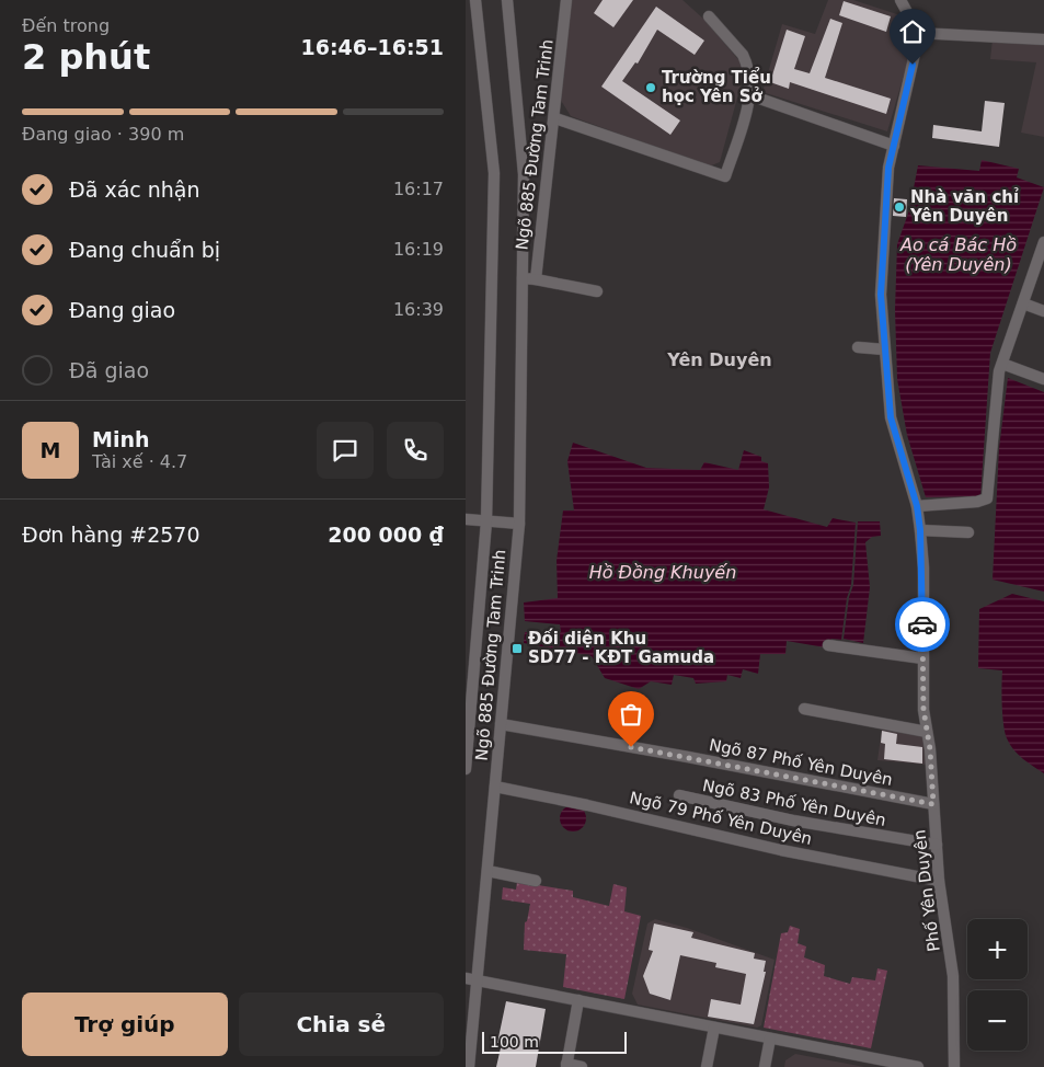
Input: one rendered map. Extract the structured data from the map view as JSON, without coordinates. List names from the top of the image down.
{
  "streets": {
    "street": [
      "Ngõ 885 Đường Tam Trinh",
      "Ngõ 87 Phố Yên Duyên",
      "Ngõ 83 Phố Yên Duyên",
      "Ngõ 79 Phố Yên Duyên",
      "Phố Yên Duyên"
    ]
  },
  "crossings": [
    ["Ngõ 885 Đường Tam Trinh", "Ngõ 87 Phố Yên Duyên"],
    ["Ngõ 885 Đường Tam Trinh", "Ngõ 79 Phố Yên Duyên"],
    ["Ngõ 87 Phố Yên Duyên", "Phố Yên Duyên"],
    ["Ngõ 83 Phố Yên Duyên", "Phố Yên Duyên"],
    ["Ngõ 79 Phố Yên Duyên", "Phố Yên Duyên"]
  ],
  "districts": ["Yên Duyên"],
  "water": ["Ao cá Bác Hồ (Yên Duyên)", "Hồ Đồng Khuyến"],
  "places": {
    "other": ["Trường Tiểu học Yên Sở", "Nhà văn chỉ Yên Duyên"],
    "transit": ["Đối diện Khu SD77 - KĐT Gamuda"]
  },
  "scale_bar": "100 m",
  "page": {
    "heading": ["2 phút", "Đến trong", "16:46–16:51"],
    "panel": [
      "Minh",
      "Tài xế · 4.7",
      "Đơn hàng #2570",
      "200 000 ₫"
    ],
    "bar": "Đang giao · 390 m",
    "list": [
      ["Đã xác nhận", "16:17"],
      ["Đang chuẩn bị", "16:19"],
      ["Đang giao", "16:39"],
      "Đã giao"
    ],
    "round": "M",
    "map_buttons": ["+", "−"],
    "buttons": ["Trợ giúp", "Chia sẻ"],
    "scale": "100 m"
  }
}
